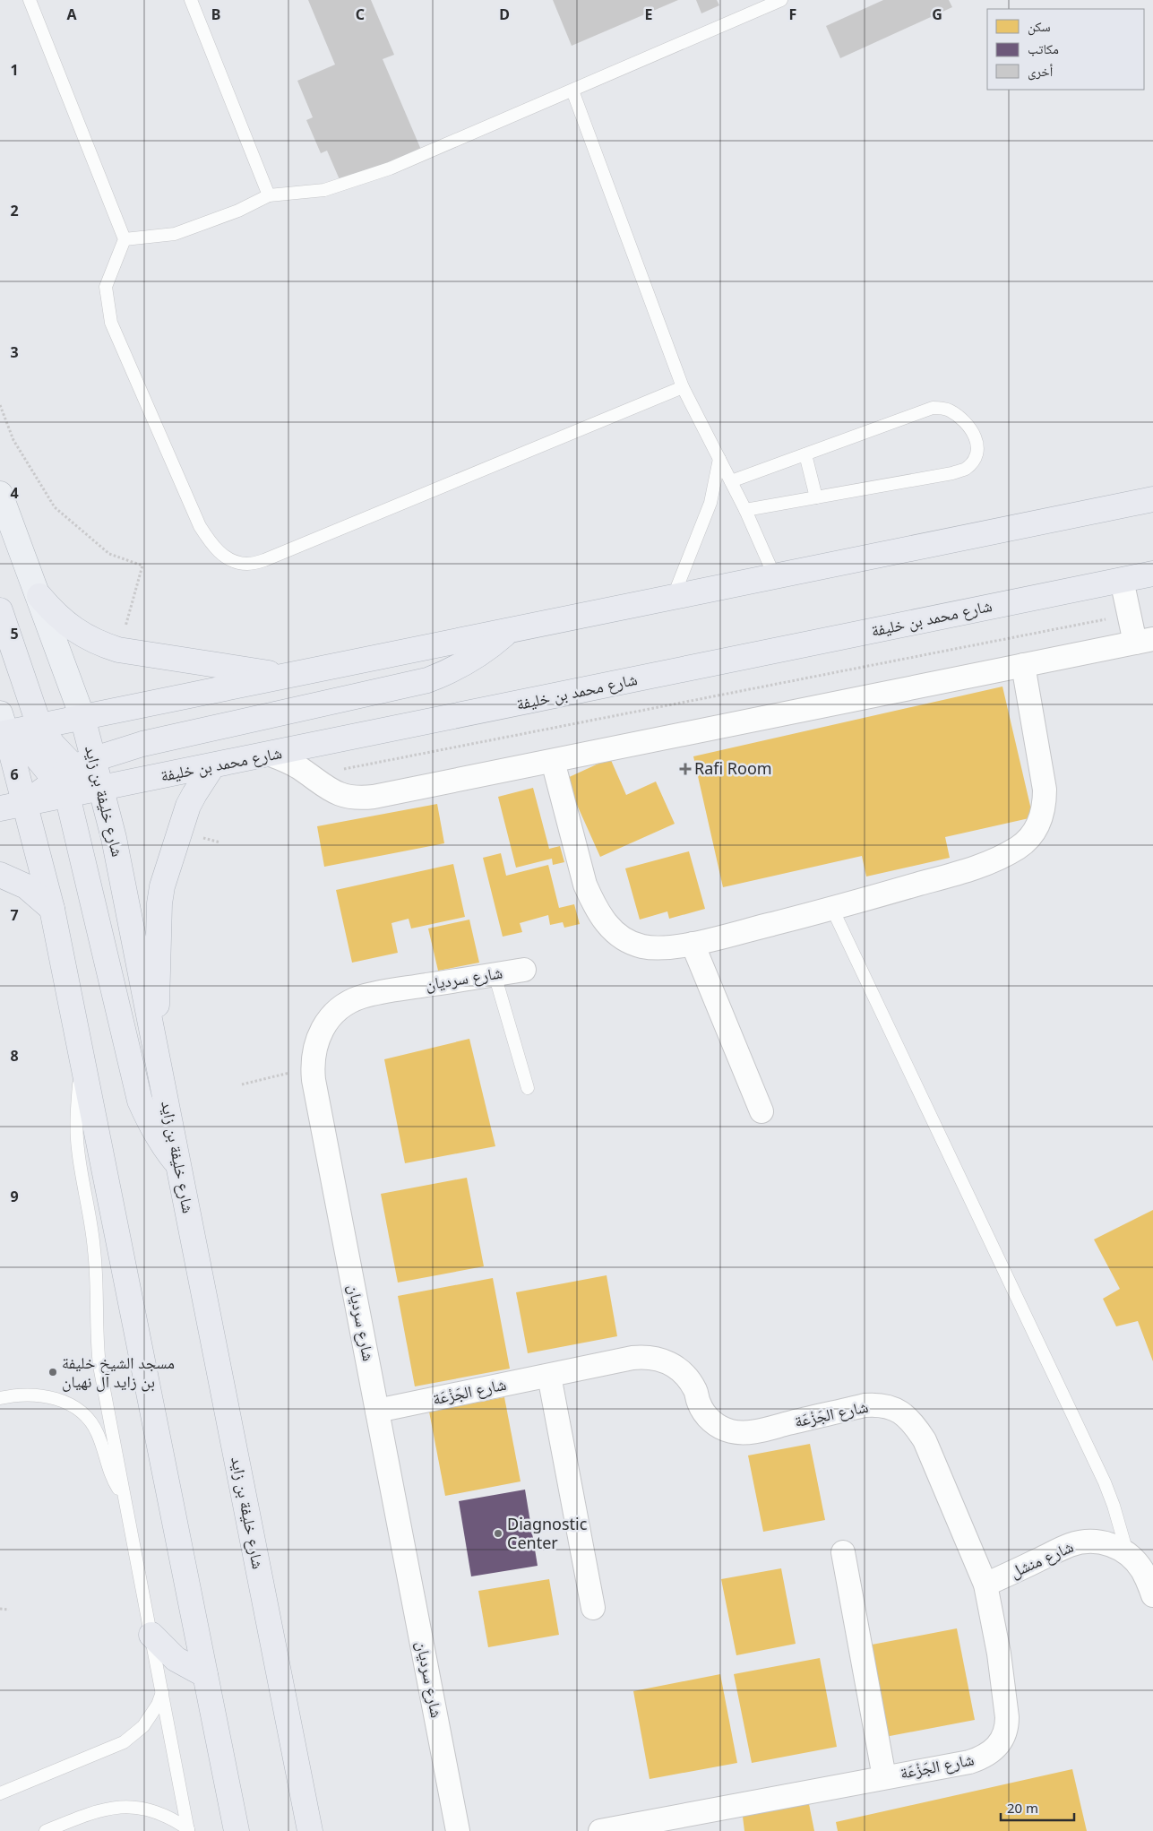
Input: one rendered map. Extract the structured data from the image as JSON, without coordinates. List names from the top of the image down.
{
  "streets": {
    "highway": ["شارع محمد بن خليفة", "شارع خليفة بن زايد"],
    "street": ["شارع سرديان", "شارع الجَزْعَة", "شارع منشل"]
  },
  "crossings": [
    ["شارع محمد بن خليفة", "شارع خليفة بن زايد"],
    ["شارع سرديان", "شارع الجَزْعَة"],
    ["شارع الجَزْعَة", "شارع منشل"]
  ],
  "places": {
    "health": ["Rafi Room"],
    "other": ["مسجد الشيخ خليفة بن زايد آل نهيان", "Diagnostic Center"]
  },
  "legend": ["سكن", "مكاتب", "أخرى"],
  "scale_bar": "20 m",
  "grid": {
    "columns": [
      "A",
      "B",
      "C",
      "D",
      "E",
      "F",
      "G"
    ],
    "rows": [
      "1",
      "2",
      "3",
      "4",
      "5",
      "6",
      "7",
      "8",
      "9"
    ]
  }
}
